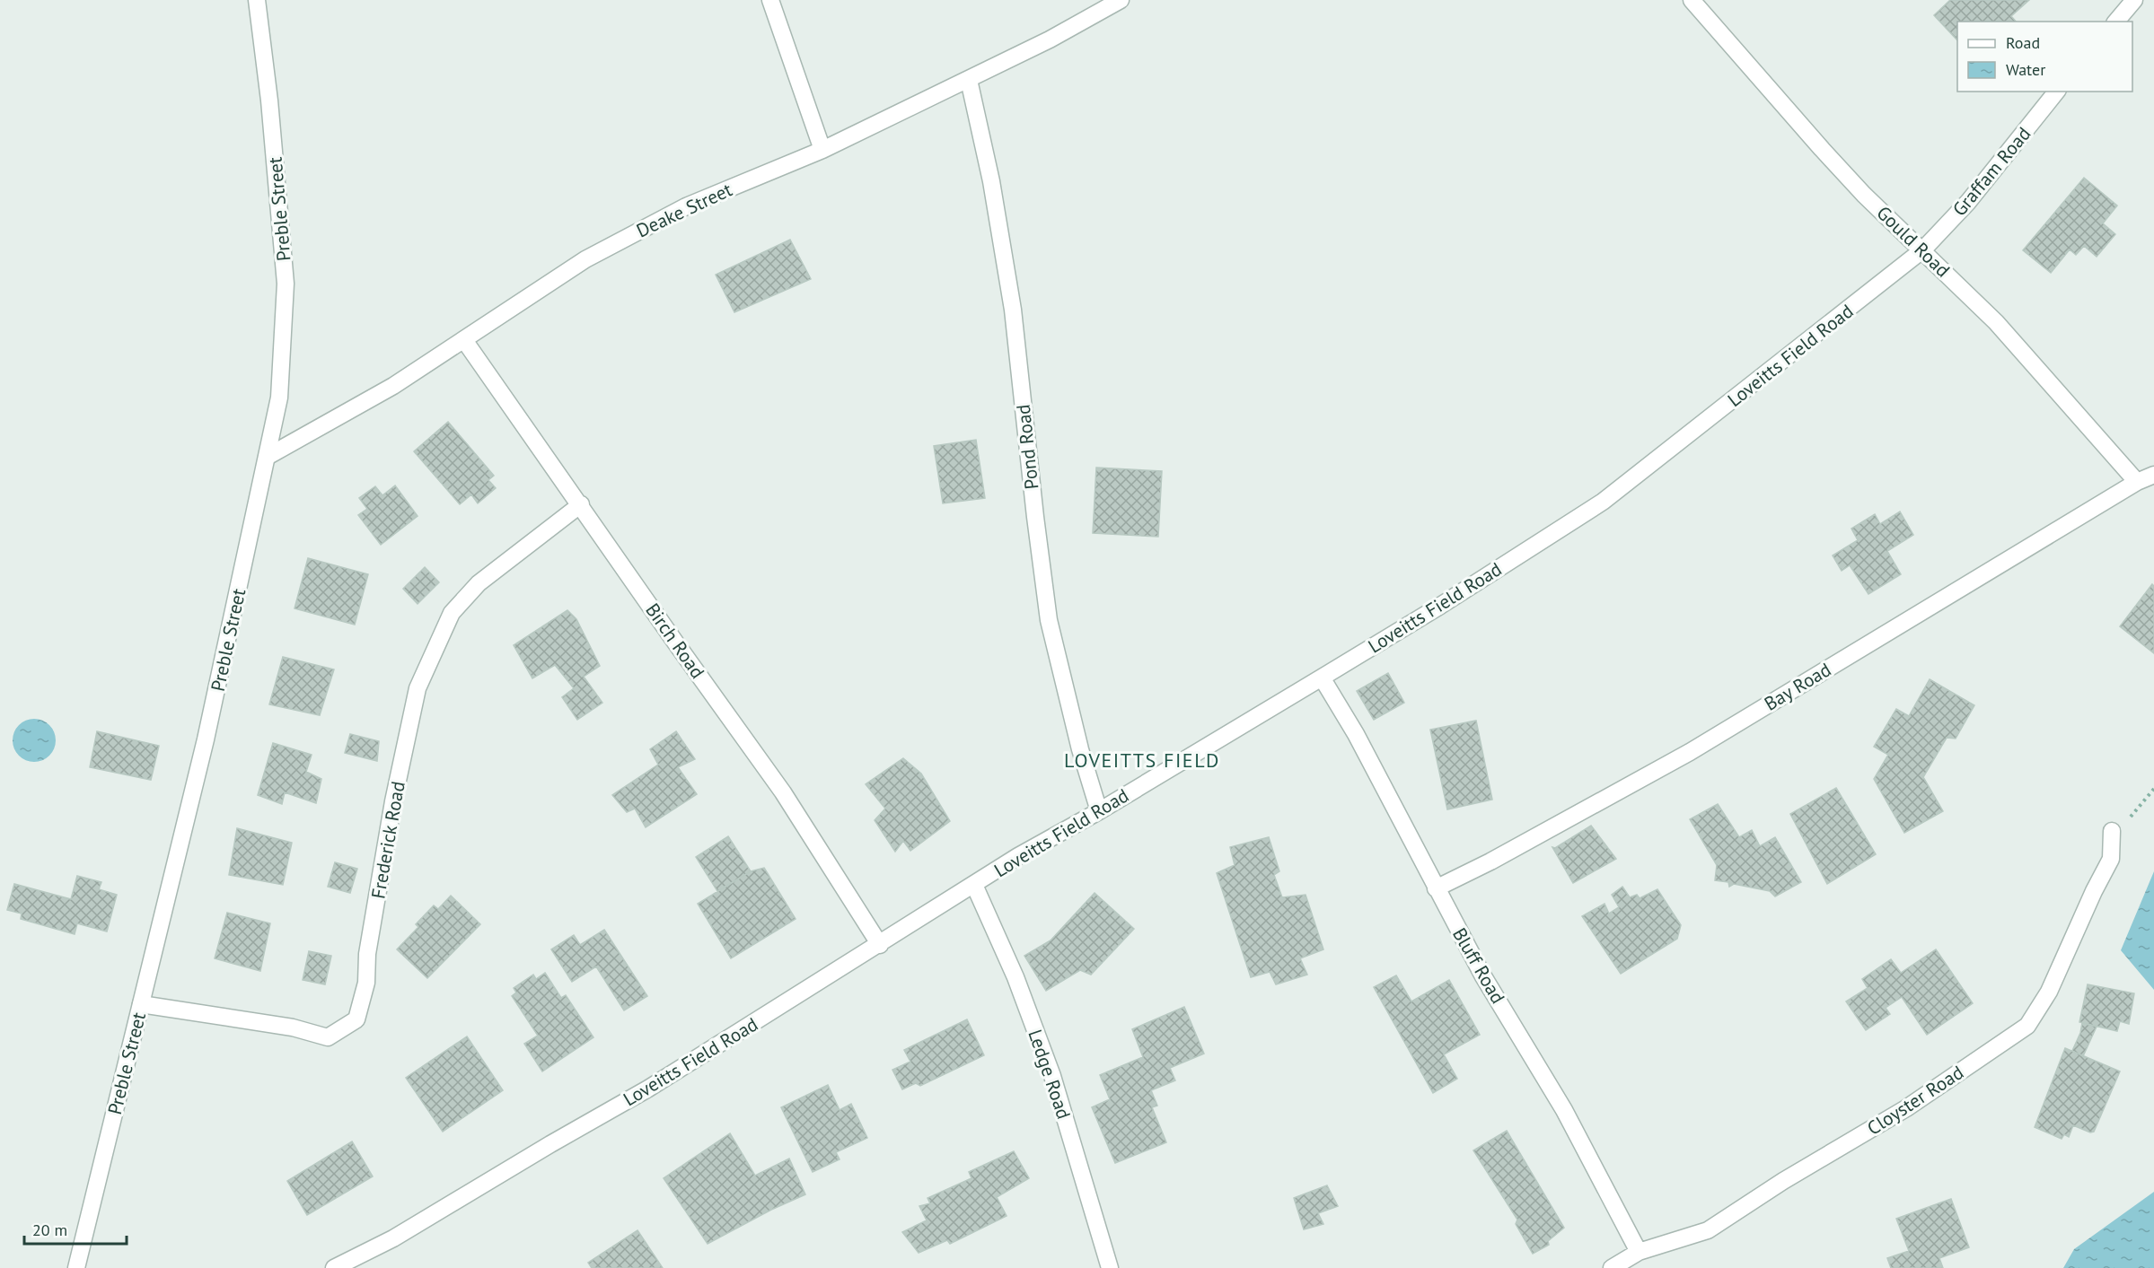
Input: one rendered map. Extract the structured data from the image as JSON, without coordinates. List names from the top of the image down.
{
  "streets": {
    "street": [
      "Graffam Road",
      "Preble Street",
      "Deake Street",
      "Gould Road",
      "Loveitts Field Road",
      "Pond Road",
      "Birch Road",
      "Bay Road",
      "Frederick Road",
      "Bluff Road",
      "Ledge Road",
      "Cloyster Road"
    ]
  },
  "crossings": [
    ["Graffam Road", "Gould Road"],
    ["Graffam Road", "Loveitts Field Road"],
    ["Preble Street", "Deake Street"],
    ["Preble Street", "Frederick Road"],
    ["Deake Street", "Pond Road"],
    ["Deake Street", "Birch Road"],
    ["Gould Road", "Loveitts Field Road"],
    ["Gould Road", "Bay Road"],
    ["Loveitts Field Road", "Pond Road"],
    ["Loveitts Field Road", "Birch Road"],
    ["Loveitts Field Road", "Bluff Road"],
    ["Loveitts Field Road", "Ledge Road"],
    ["Birch Road", "Frederick Road"],
    ["Bay Road", "Bluff Road"],
    ["Bluff Road", "Cloyster Road"]
  ],
  "districts": ["LOVEITTS FIELD"],
  "legend": ["Road", "Water"],
  "scale_bar": "20 m"
}
